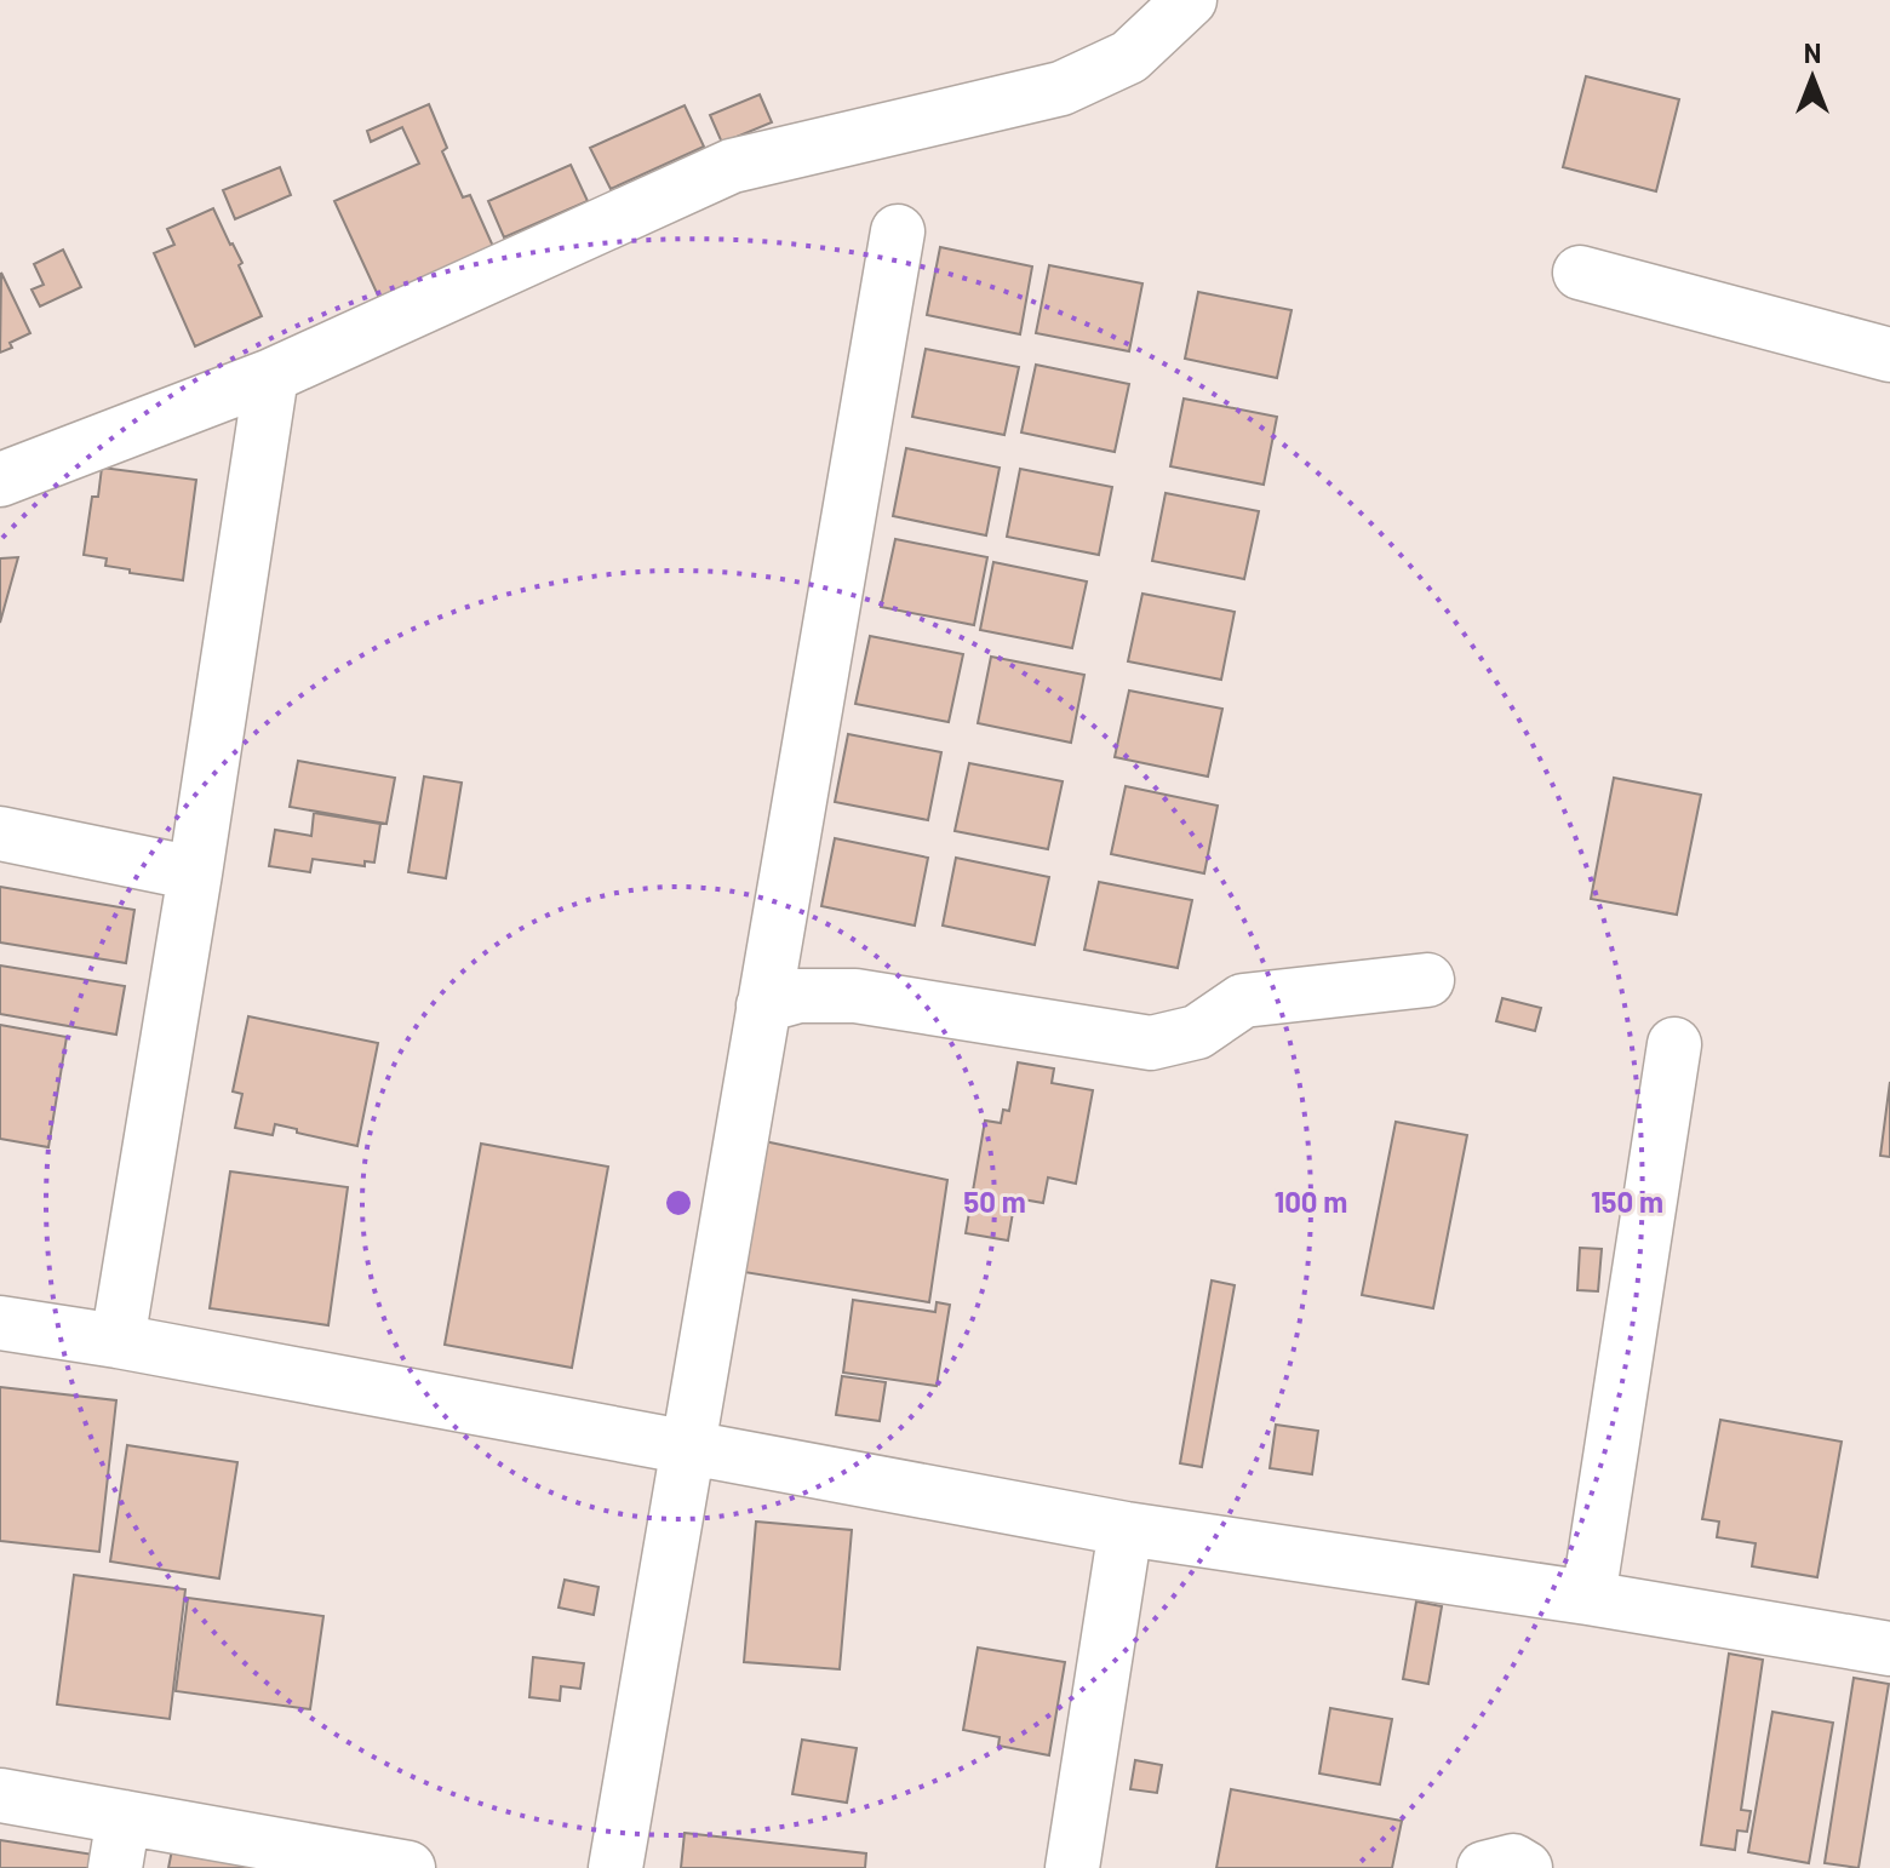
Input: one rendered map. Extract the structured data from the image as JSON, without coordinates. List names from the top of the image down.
{
  "north": "top",
  "rings": ["50 m", "100 m", "150 m"]
}
